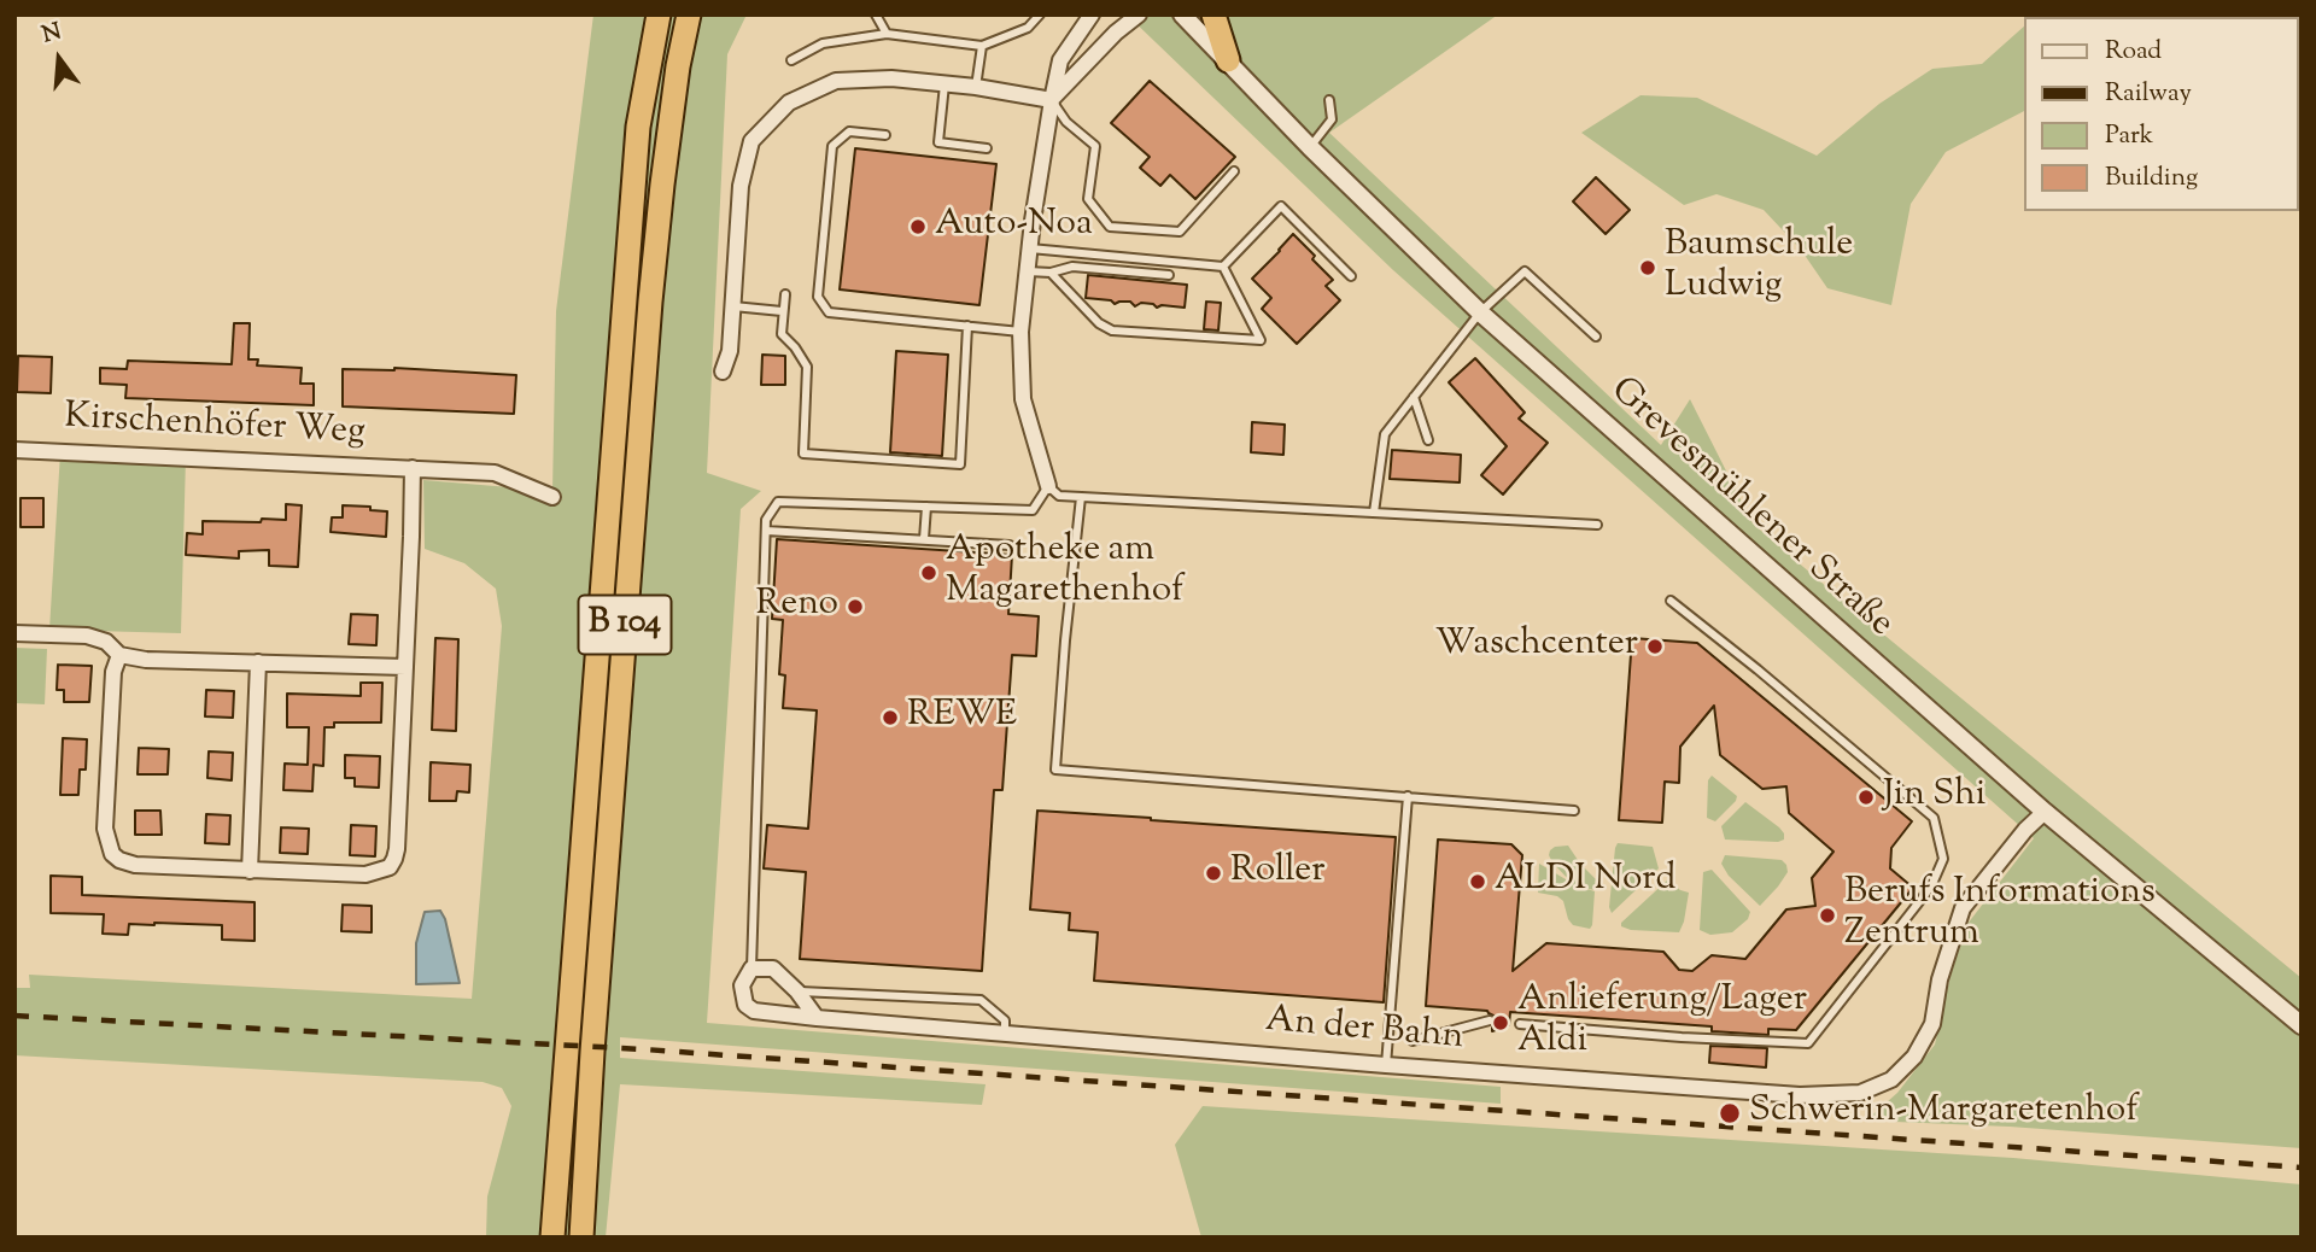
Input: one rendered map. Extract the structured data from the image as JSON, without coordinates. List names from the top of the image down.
{
  "streets": {
    "highway": ["B 104"],
    "street": ["Kirschenhöfer Weg", "Grevesmühlener Straße", "An der Bahn"]
  },
  "crossings": [
    ["Grevesmühlener Straße", "An der Bahn"]
  ],
  "places": [
    "Auto-Noa",
    "Baumschule Ludwig",
    "Apotheke am Magarethenhof",
    "Reno",
    "Waschcenter",
    "REWE",
    "Jin Shi",
    "Roller",
    "ALDI Nord",
    "Berufs Informations Zentrum",
    "Anlieferung/Lager Aldi",
    "Schwerin-Margaretenhof"
  ],
  "legend": [
    "Road",
    "Railway",
    "Park",
    "Building"
  ],
  "north": "top"
}
